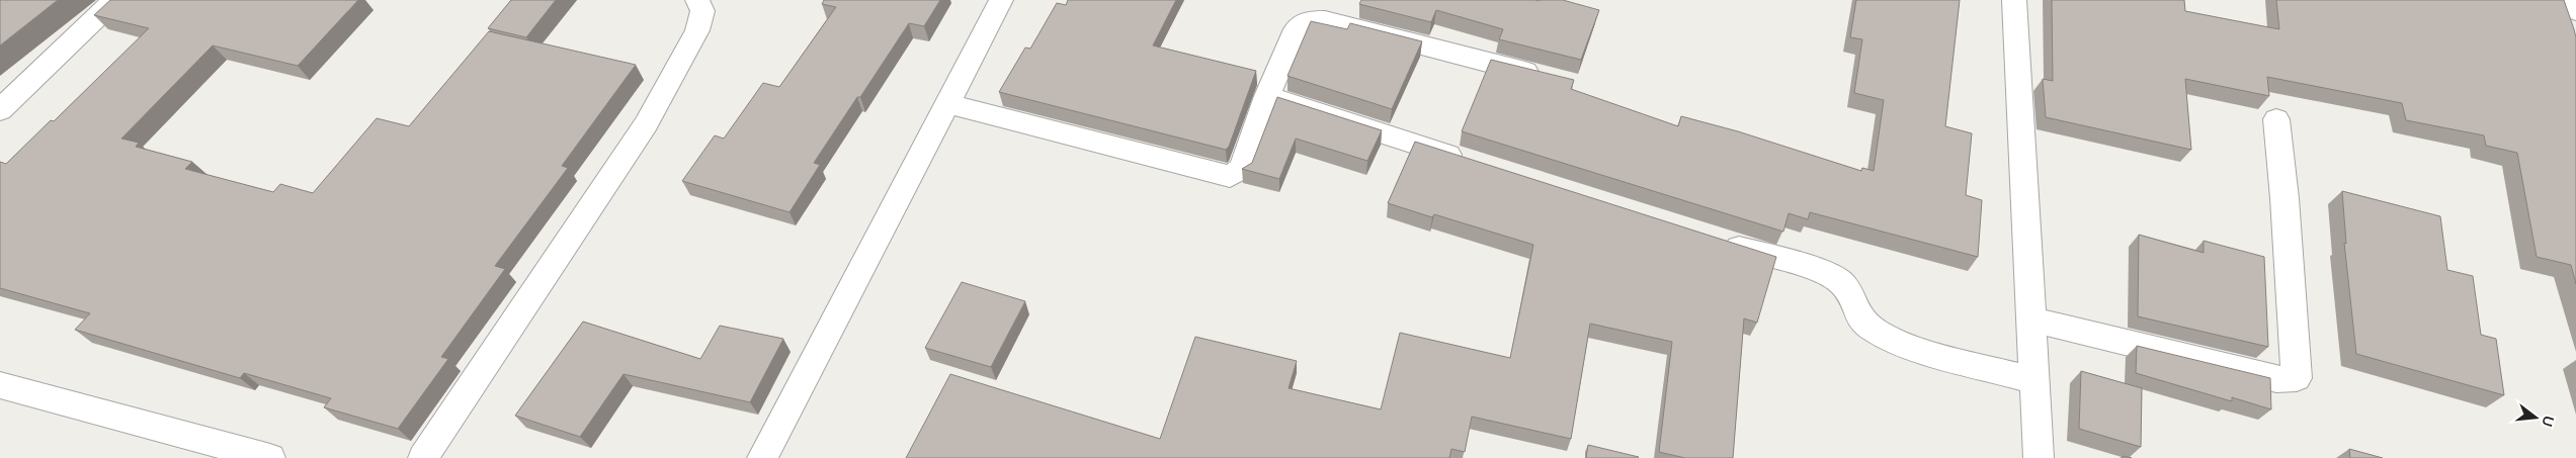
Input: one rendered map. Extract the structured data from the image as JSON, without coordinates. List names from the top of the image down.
{
  "north": "right"
}
